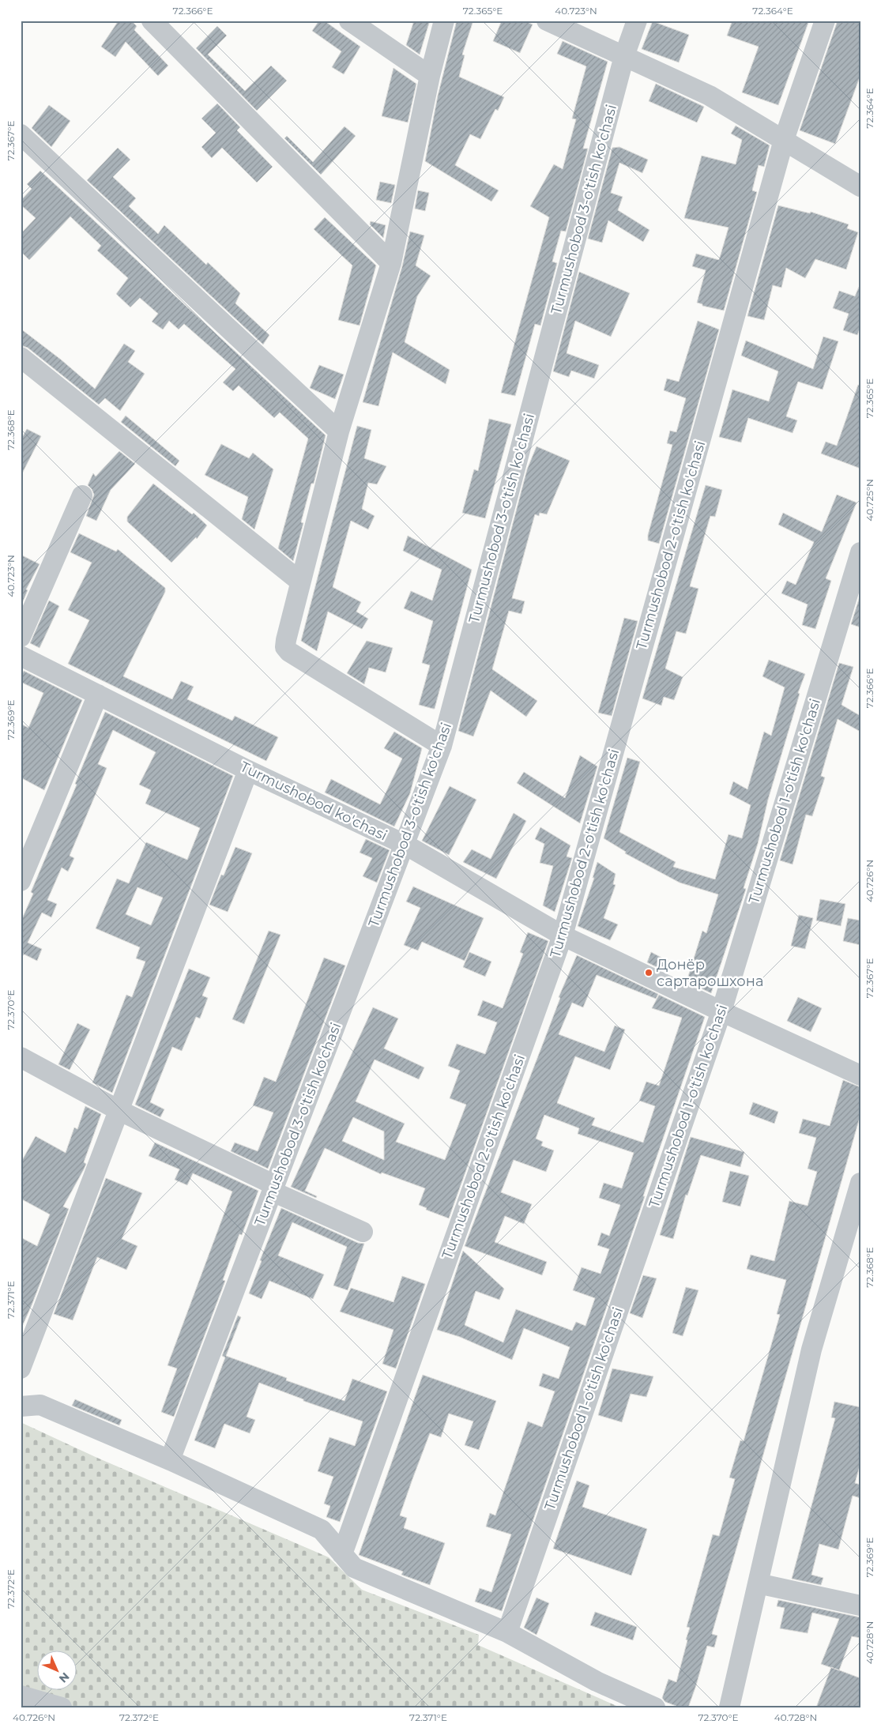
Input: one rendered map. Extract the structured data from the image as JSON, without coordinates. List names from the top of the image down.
{
  "streets": {
    "street": [
      "Turmushobod 3-o'tish ko'chasi",
      "Turmushobod 2-o'tish ko'chasi",
      "Turmushobod ko'chasi",
      "Turmushobod 1-o'tish ko'chasi"
    ]
  },
  "crossings": [
    ["Turmushobod 3-o'tish ko'chasi", "Turmushobod ko'chasi"],
    ["Turmushobod 2-o'tish ko'chasi", "Turmushobod ko'chasi"],
    ["Turmushobod ko'chasi", "Turmushobod 1-o'tish ko'chasi"]
  ],
  "places": ["Донёр сартарошхона"],
  "north": "bottom right",
  "coordinates": [
    "72.366°E",
    "72.365°E",
    "40.723°N",
    "72.364°E",
    "72.367°E",
    "72.368°E",
    "40.725°N",
    "72.369°E",
    "40.726°N",
    "72.370°E",
    "72.371°E",
    "72.372°E",
    "40.728°N"
  ]
}
